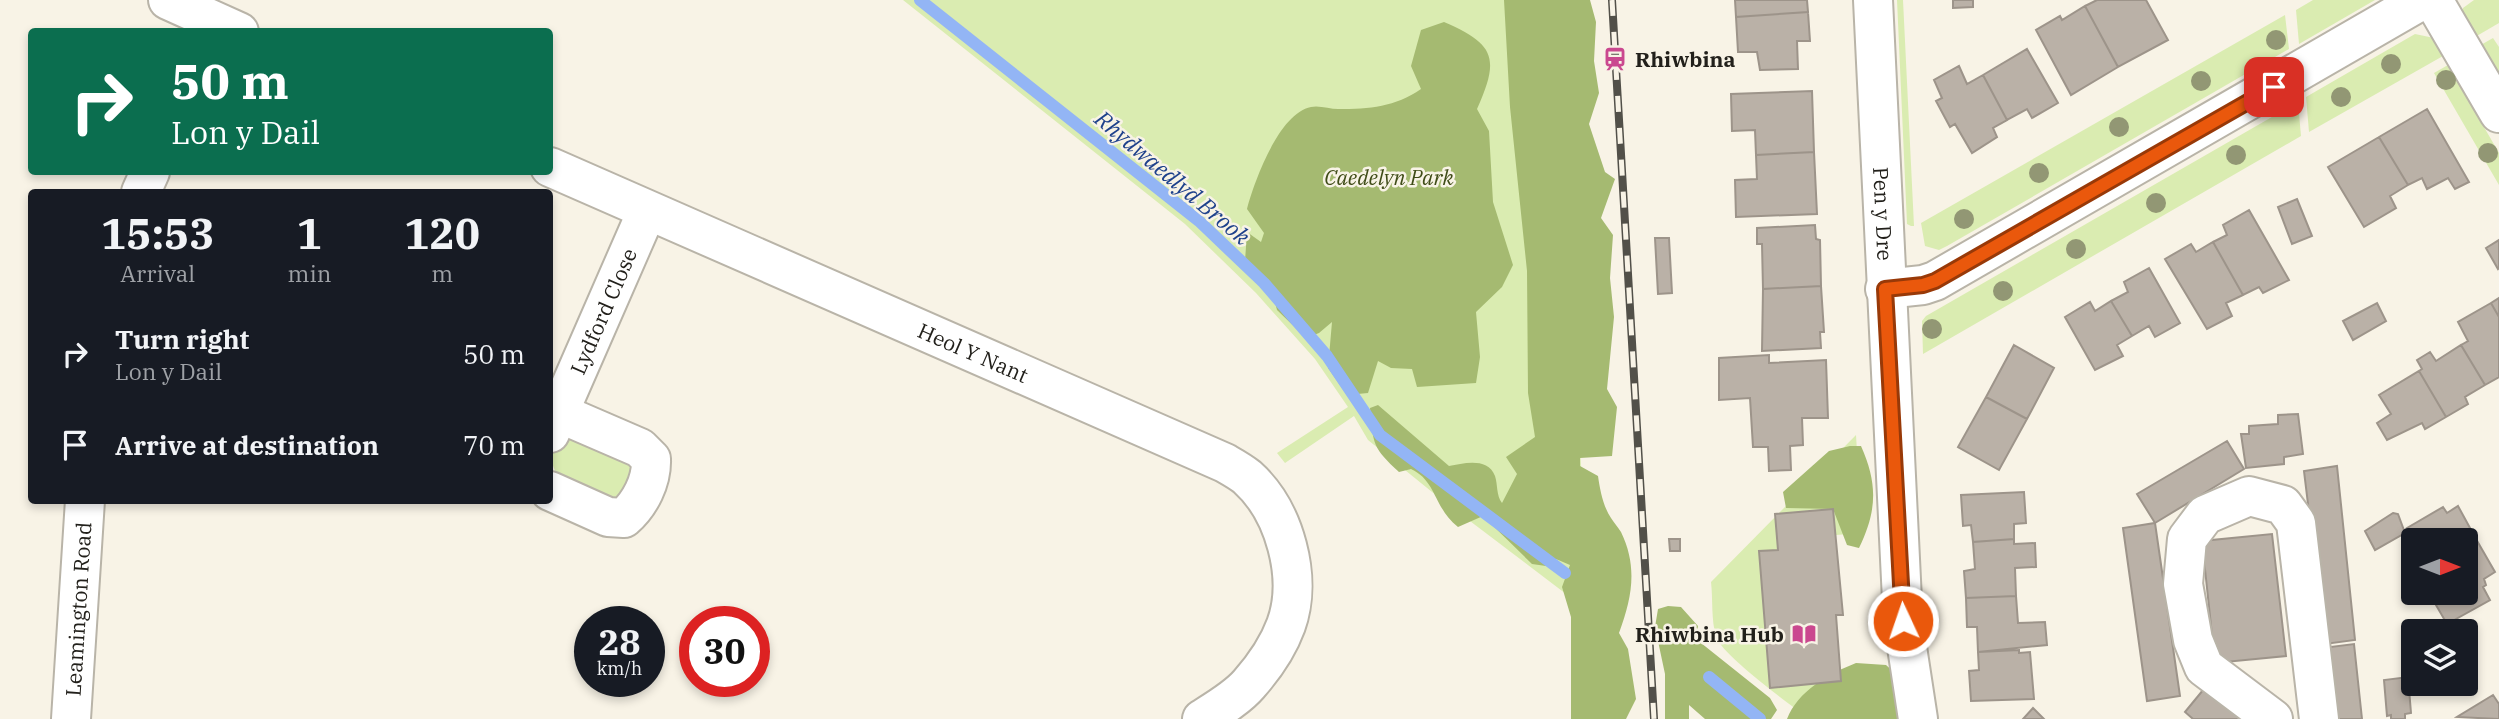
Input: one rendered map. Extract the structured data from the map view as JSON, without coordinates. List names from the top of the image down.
{
  "streets": {
    "street": [
      "Pen y Dre",
      "Lydford Close",
      "Heol Y Nant",
      "Leamington Road"
    ]
  },
  "crossings": [
    ["Lydford Close", "Heol Y Nant"]
  ],
  "water": ["Rhydwaedlyd Brook"],
  "parks": ["Caedelyn Park"],
  "places": {
    "station": ["Rhiwbina"],
    "library": ["Rhiwbina Hub"]
  },
  "north": "right",
  "page": {
    "turn": ["50 m", "Lon y Dail"],
    "eta": [
      "15:53",
      "Arrival",
      "1",
      "min",
      "120",
      "m"
    ],
    "list": [
      {
        "name": "Turn right",
        "note": "Lon y Dail",
        "value": "50 m"
      },
      {
        "name": "Arrive at destination",
        "value": "70 m"
      }
    ],
    "speed": "28 km/h",
    "limit": "30"
  }
}
